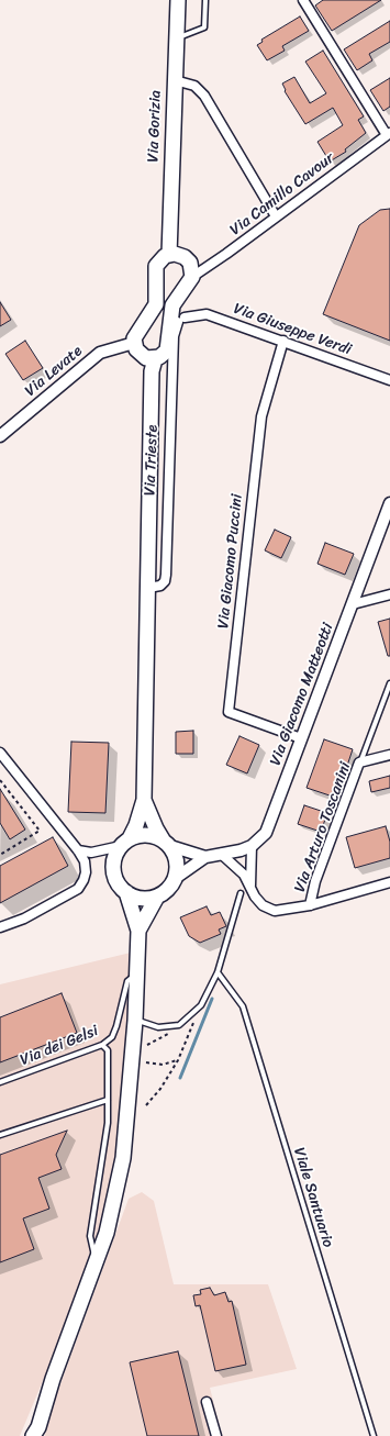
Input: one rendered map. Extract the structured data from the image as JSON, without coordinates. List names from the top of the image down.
{
  "streets": {
    "main road": ["Via Gorizia", "Via Trieste"],
    "street": [
      "Via Camillo Cavour",
      "Via Giuseppe Verdi",
      "Via Levate",
      "Via Giacomo Puccini",
      "Via Giacomo Matteotti",
      "Via Arturo Toscanini"
    ],
    "lane": ["Via dei Gelsi", "Viale Santuario"]
  },
  "crossings": [
    ["Via Giuseppe Verdi", "Via Trieste"],
    ["Via Giuseppe Verdi", "Via Giacomo Puccini"],
    ["Via Giacomo Puccini", "Via Giacomo Matteotti"]
  ]
}
